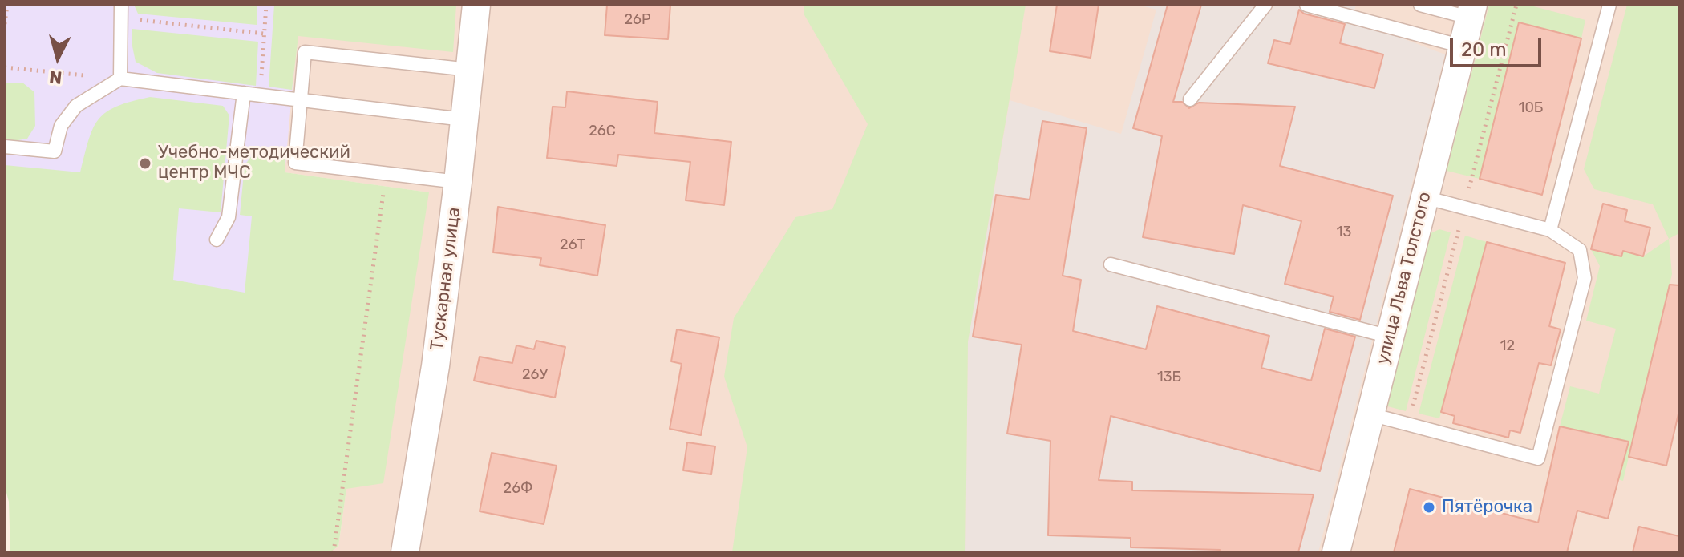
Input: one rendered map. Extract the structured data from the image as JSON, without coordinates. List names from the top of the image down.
{
  "streets": {
    "street": ["улица Льва Толстого", "Тускарная улица"]
  },
  "places": ["Учебно-методический центр МЧС", "Пятёрочка"],
  "house_numbers": [
    "26Р",
    "10Б",
    "26С",
    "13",
    "26Т",
    "12",
    "26У",
    "13Б",
    "26Ф"
  ],
  "scale_bar": "20 m",
  "north": "bottom"
}
